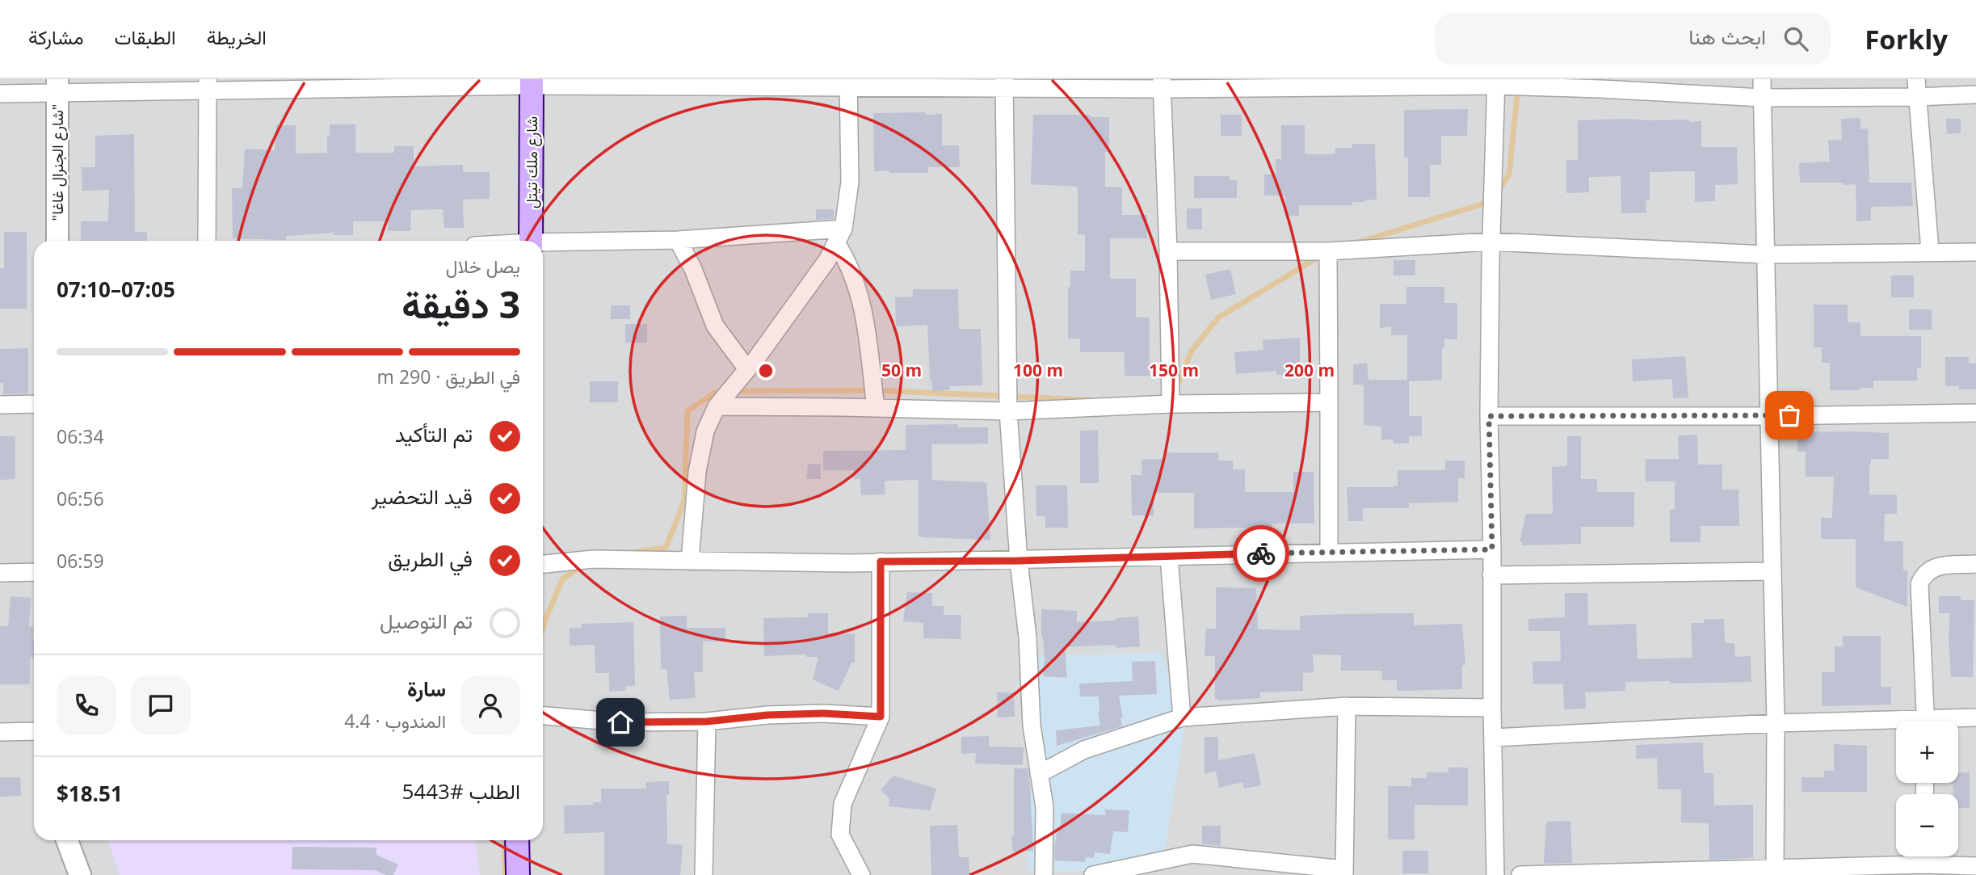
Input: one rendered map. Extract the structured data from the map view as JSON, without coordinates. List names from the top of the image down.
{
  "streets": {
    "main road": ["شارع ملك تيتل"],
    "street": ["\"شارع الجنرال غاغا\""]
  },
  "page": {
    "header": "Forkly",
    "search": "ابحث هنا",
    "nav": ["الخريطة", "الطبقات", "مشاركة"],
    "heading": ["3 دقيقة", "يصل خلال", "07:05–07:10"],
    "panel": [
      "سارة",
      "المندوب · 4.4",
      "الطلب #5443",
      "$18.51"
    ],
    "bar": "في الطريق · 290 m",
    "list": [
      ["تم التأكيد", "06:34"],
      ["قيد التحضير", "06:56"],
      ["في الطريق", "06:59"],
      "تم التوصيل"
    ],
    "map_buttons": ["+", "−"]
  },
  "rings": [
    "50 m",
    "100 m",
    "150 m",
    "200 m"
  ]
}
